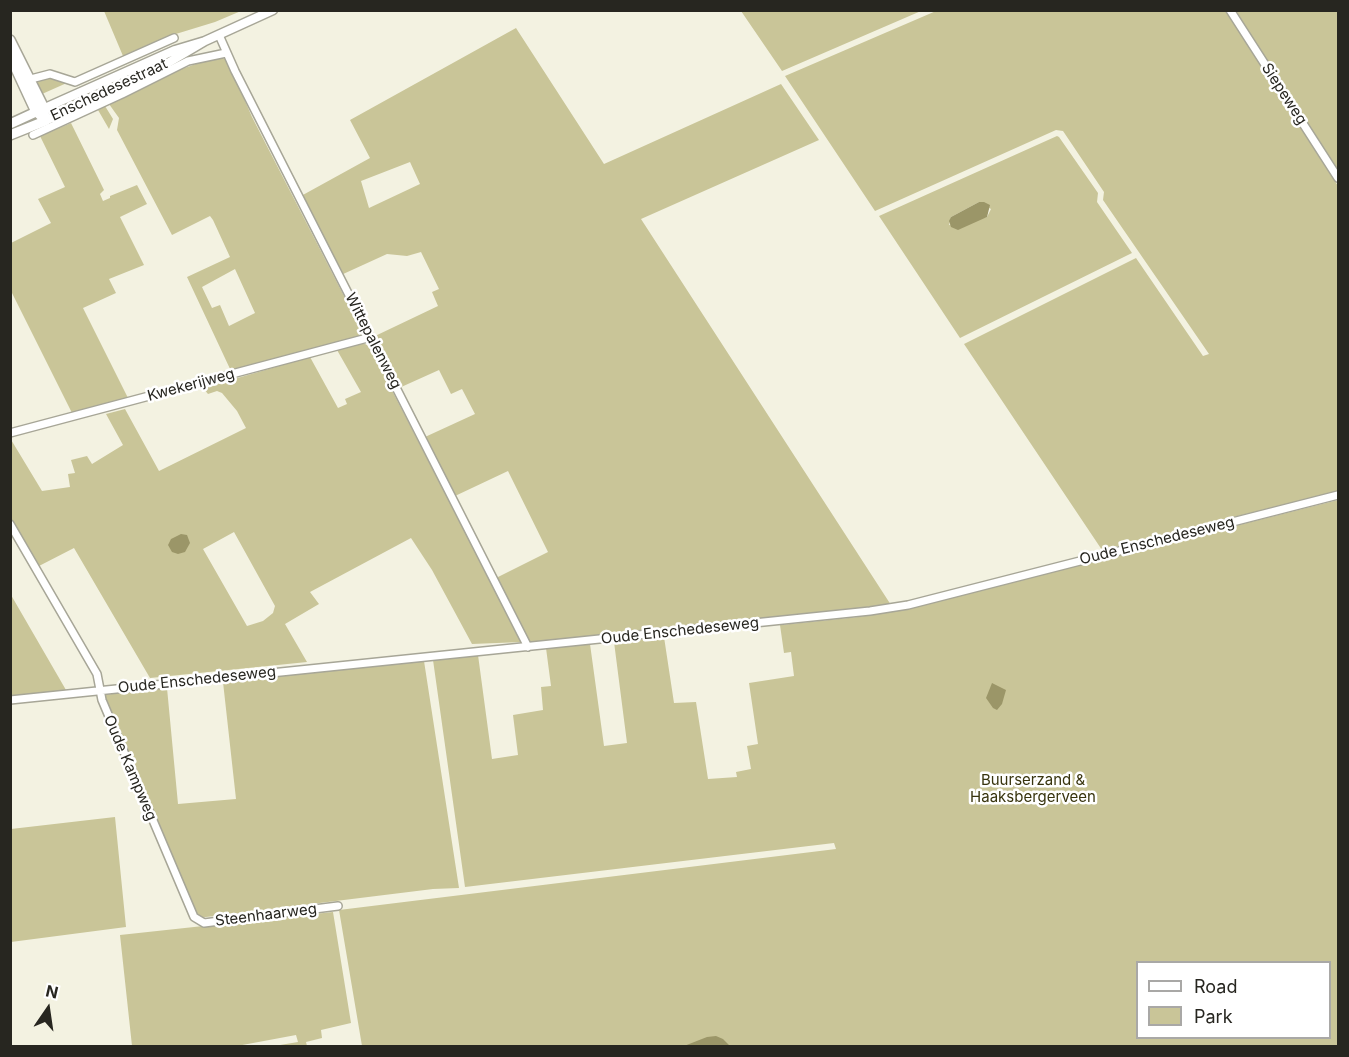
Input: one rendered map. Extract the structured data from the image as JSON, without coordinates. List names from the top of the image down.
{
  "streets": {
    "main road": ["Enschedesestraat"],
    "street": [
      "Siepeweg",
      "Wittepalenweg",
      "Kwekerijweg",
      "Oude Enschedeseweg",
      "Oude Kampweg",
      "Steenhaarweg"
    ]
  },
  "crossings": [
    ["Enschedesestraat", "Wittepalenweg"],
    ["Wittepalenweg", "Kwekerijweg"],
    ["Wittepalenweg", "Oude Enschedeseweg"],
    ["Oude Enschedeseweg", "Oude Kampweg"],
    ["Oude Kampweg", "Steenhaarweg"]
  ],
  "parks": ["Buurserzand & Haaksbergerveen"],
  "legend": ["Road", "Park"],
  "north": "top"
}
